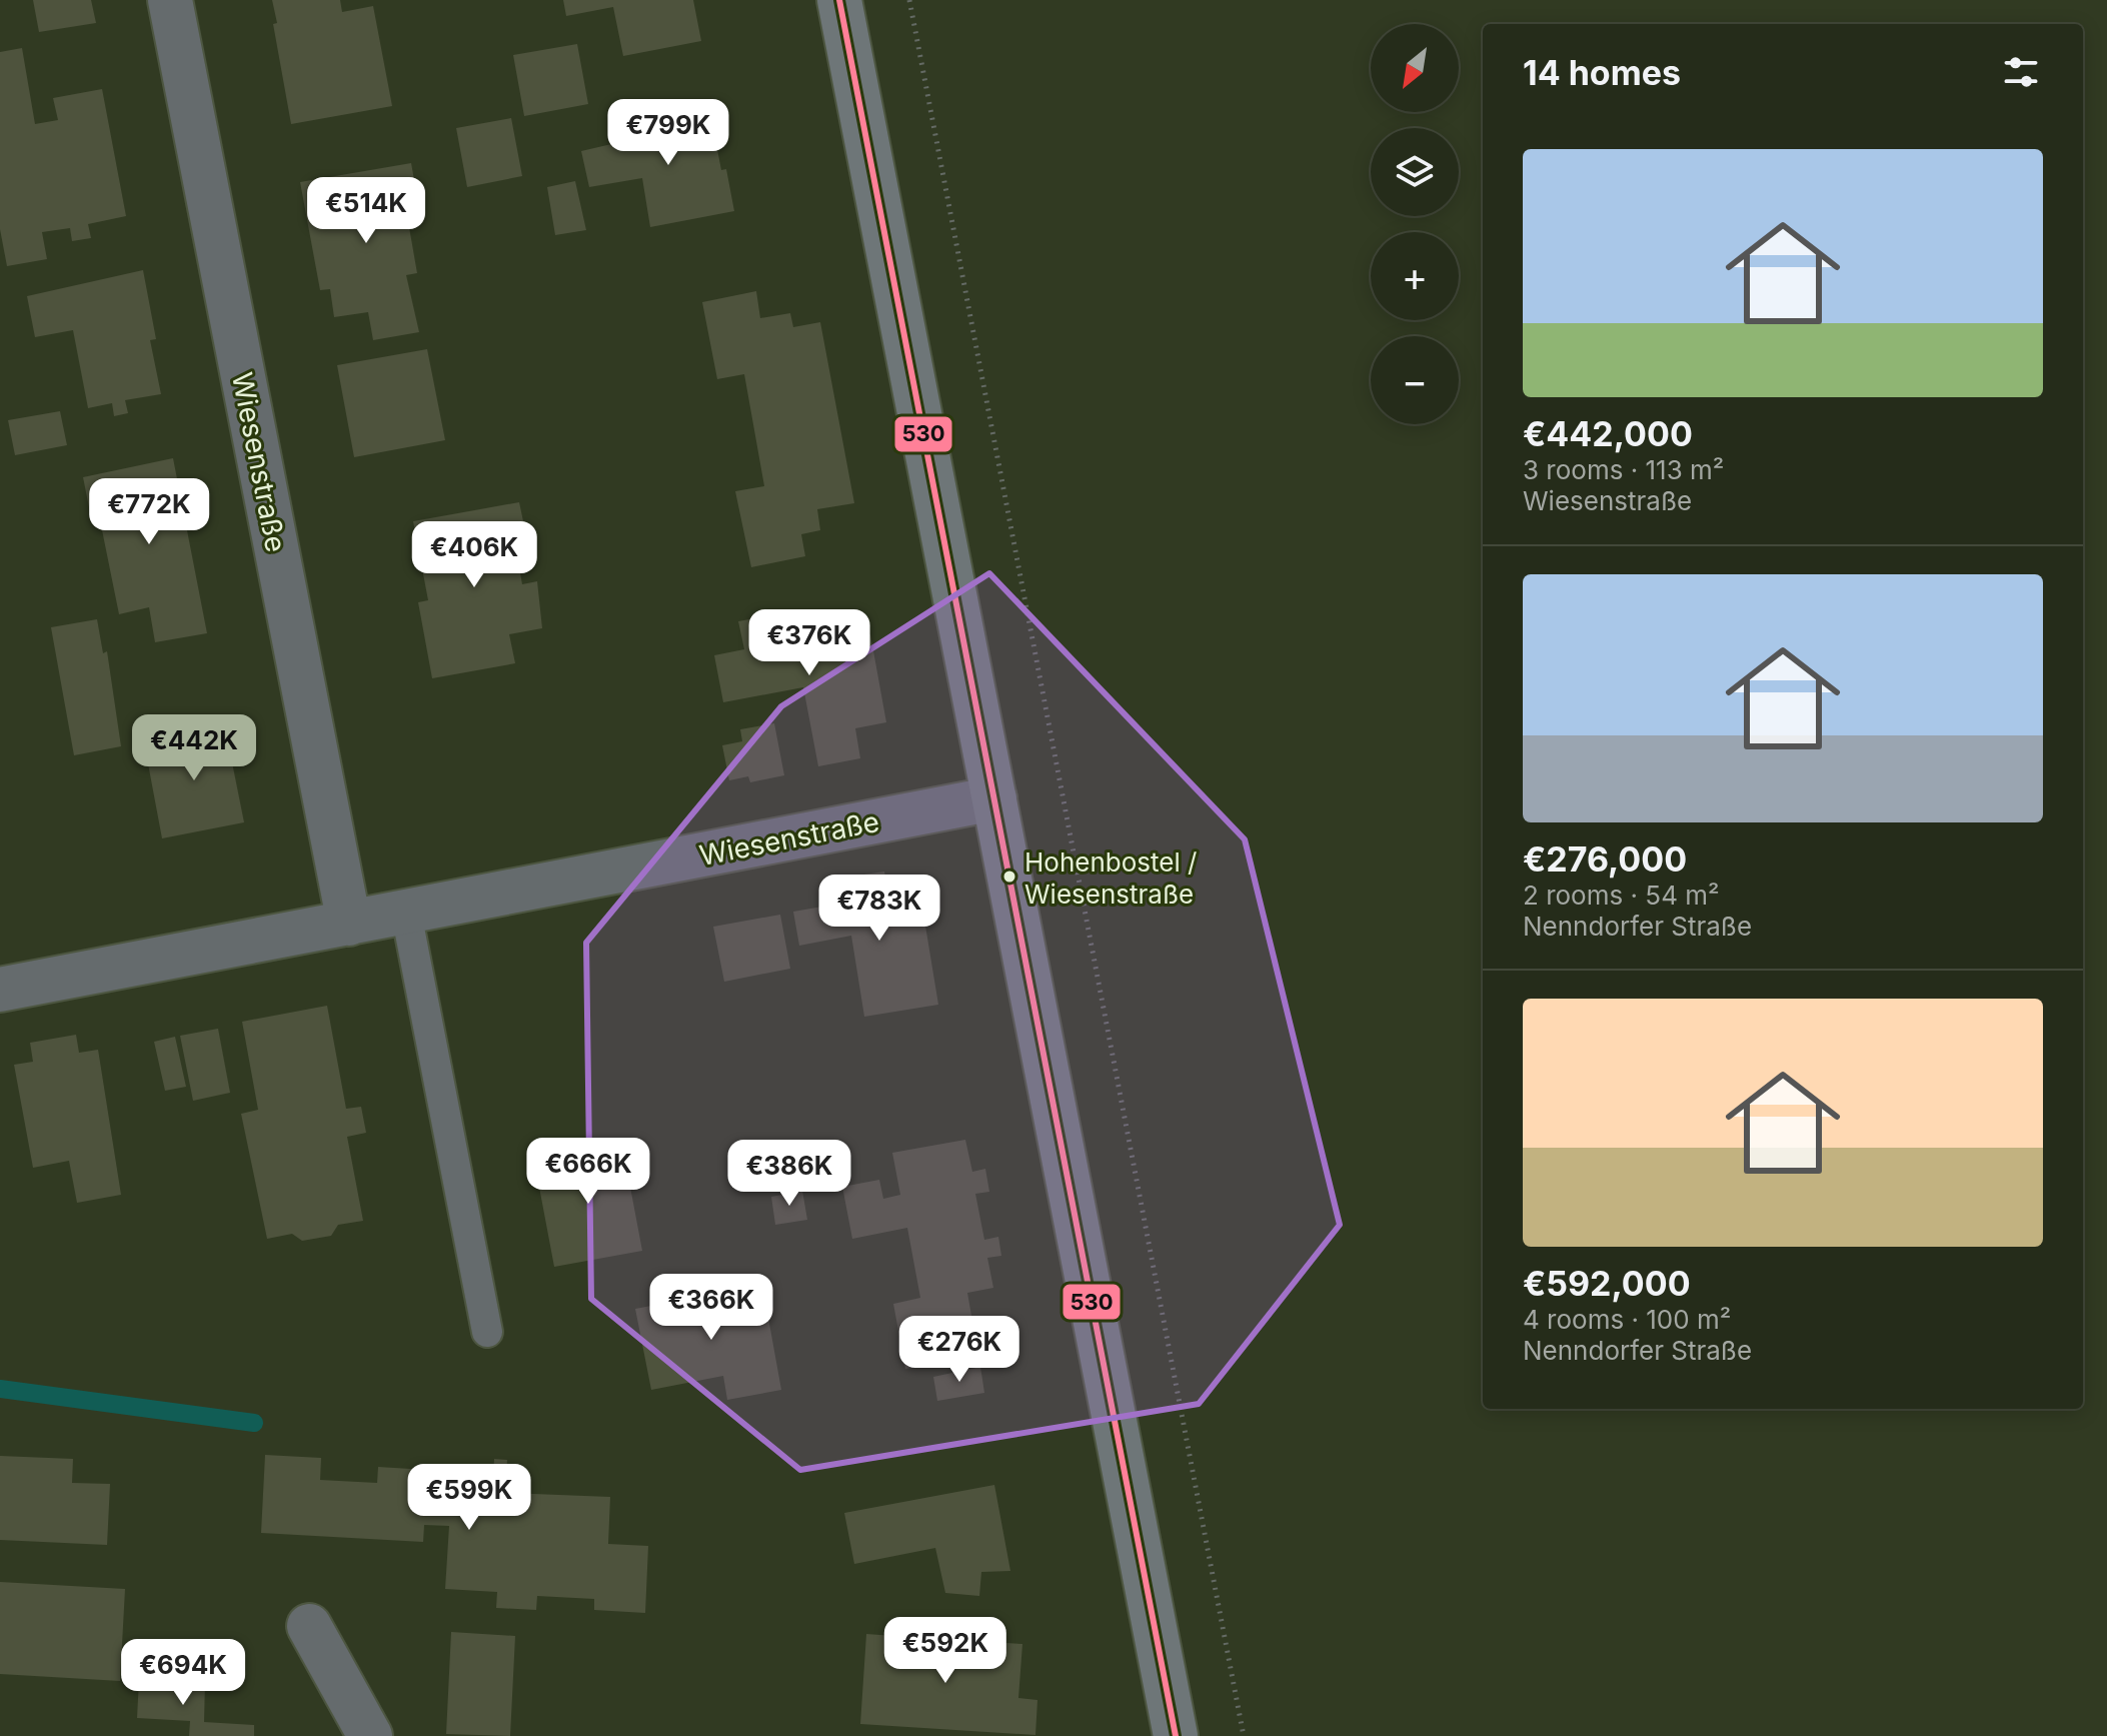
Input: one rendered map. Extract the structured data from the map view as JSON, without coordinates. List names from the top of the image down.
{
  "streets": {
    "street": ["Wiesenstraße"]
  },
  "places": ["Hohenbostel / Wiesenstraße"],
  "lines": ["transit line 530"],
  "north": "bottom left",
  "page": {
    "map_buttons": ["+", "−"],
    "heading": "14 homes",
    "price": [
      "€799K",
      "€514K",
      "€772K",
      "€406K",
      "€376K",
      "€442K",
      "€783K",
      "€666K",
      "€386K",
      "€366K",
      "€276K",
      "€599K",
      "€592K",
      "€694K"
    ],
    "list": [
      {
        "name": "€442,000",
        "note": "3 rooms · 113 m² · Wiesenstraße"
      },
      {
        "name": "€276,000",
        "note": "2 rooms · 54 m² · Nenndorfer Straße"
      },
      {
        "name": "€592,000",
        "note": "4 rooms · 100 m² · Nenndorfer Straße"
      }
    ]
  }
}
